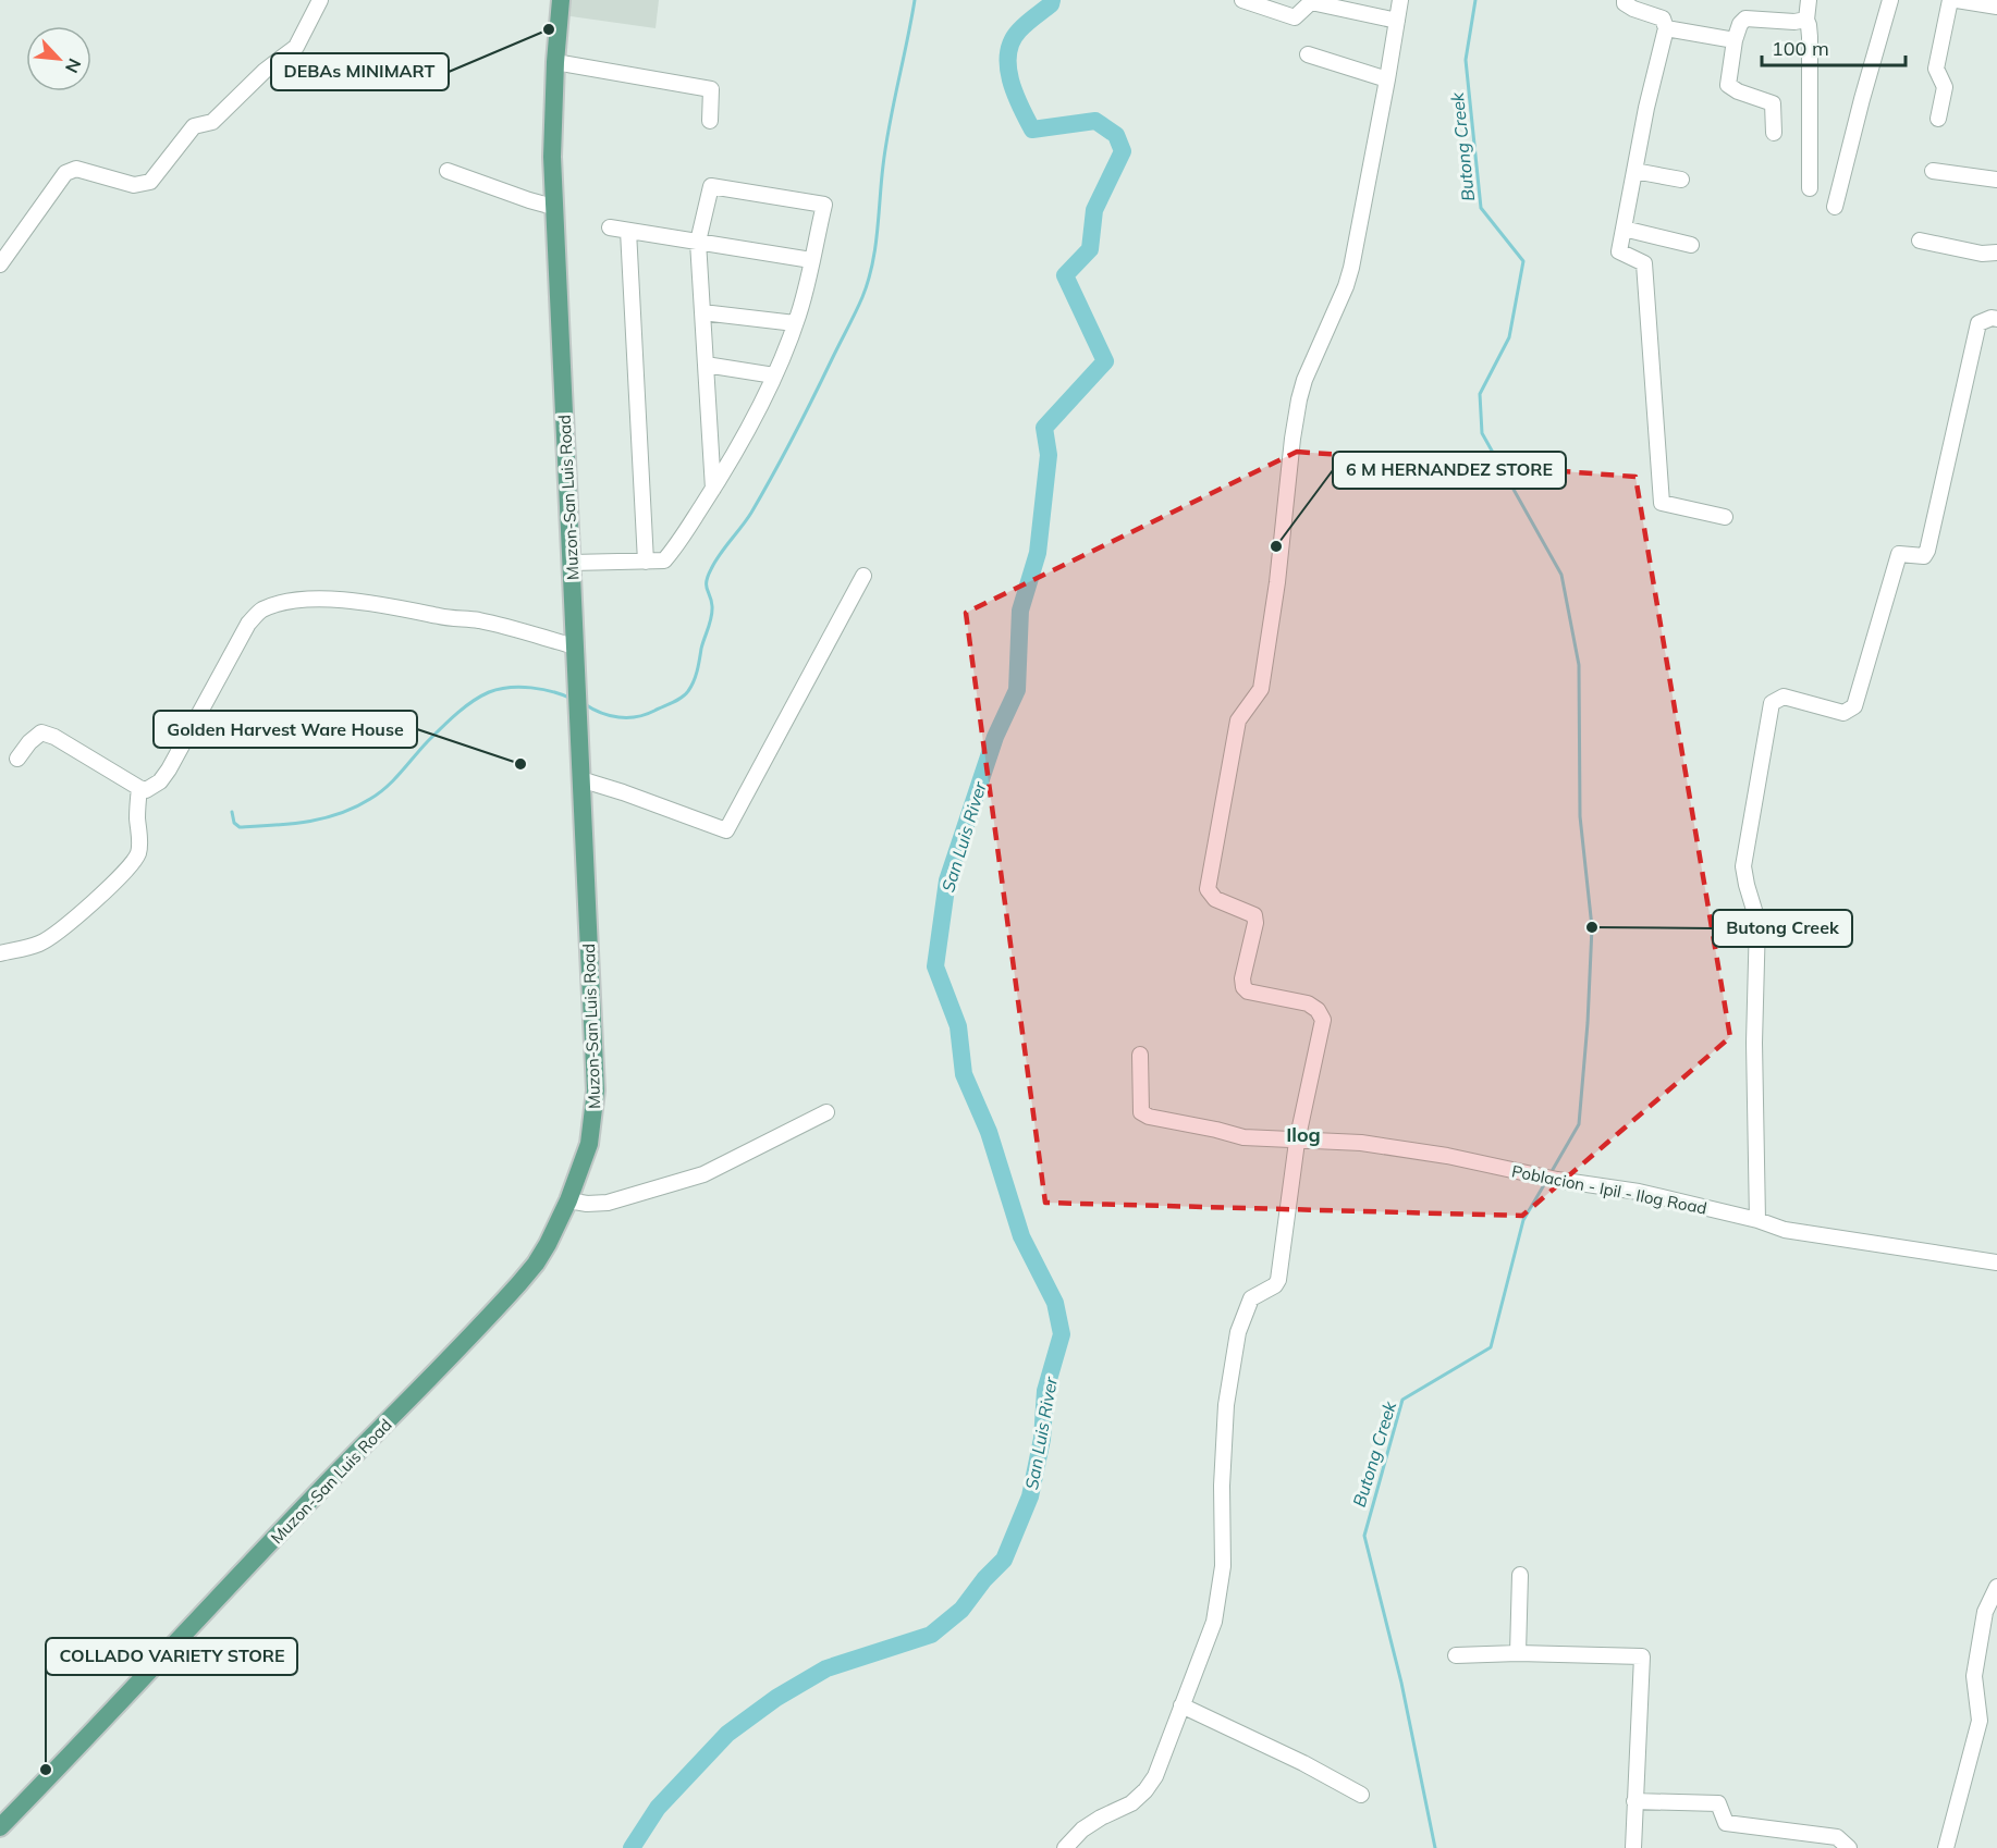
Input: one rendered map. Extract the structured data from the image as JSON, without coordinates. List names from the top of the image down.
{
  "streets": {
    "main road": ["Muzon-San Luis Road"],
    "street": ["Poblacion - Ipil - Ilog Road"]
  },
  "districts": ["Ilog"],
  "water": ["Butong Creek", "San Luis River"],
  "places": [
    "DEBAs MINIMART",
    "6 M HERNANDEZ STORE",
    "Golden Harvest Ware House",
    "Butong Creek",
    "COLLADO VARIETY STORE"
  ],
  "scale_bar": "100 m",
  "north": "bottom right"
}
